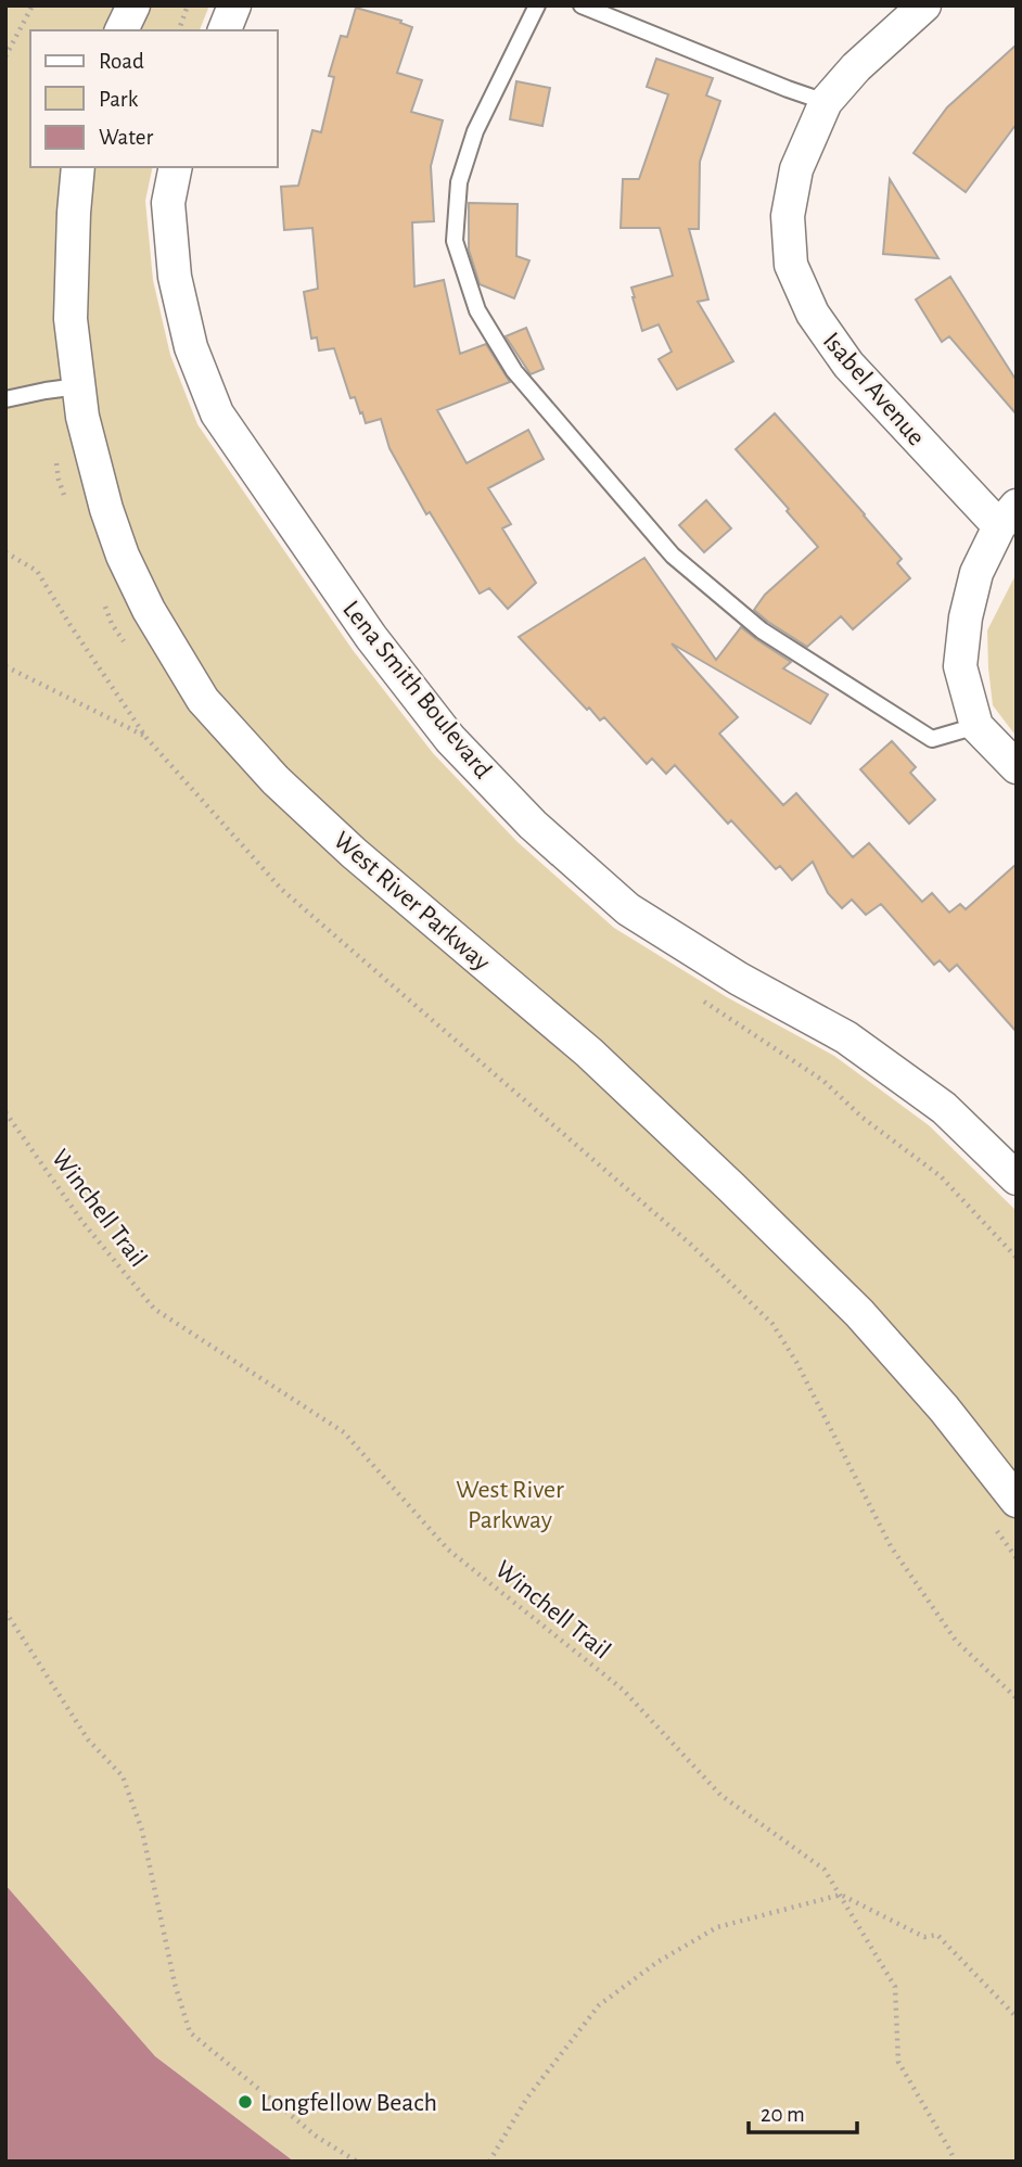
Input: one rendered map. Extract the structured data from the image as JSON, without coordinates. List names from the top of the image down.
{
  "streets": {
    "street": ["Isabel Avenue", "Lena Smith Boulevard", "West River Parkway"],
    "path": ["Winchell Trail"]
  },
  "parks": ["West River Parkway"],
  "places": ["Longfellow Beach"],
  "legend": ["Road", "Park", "Water"],
  "scale_bar": "20 m"
}
